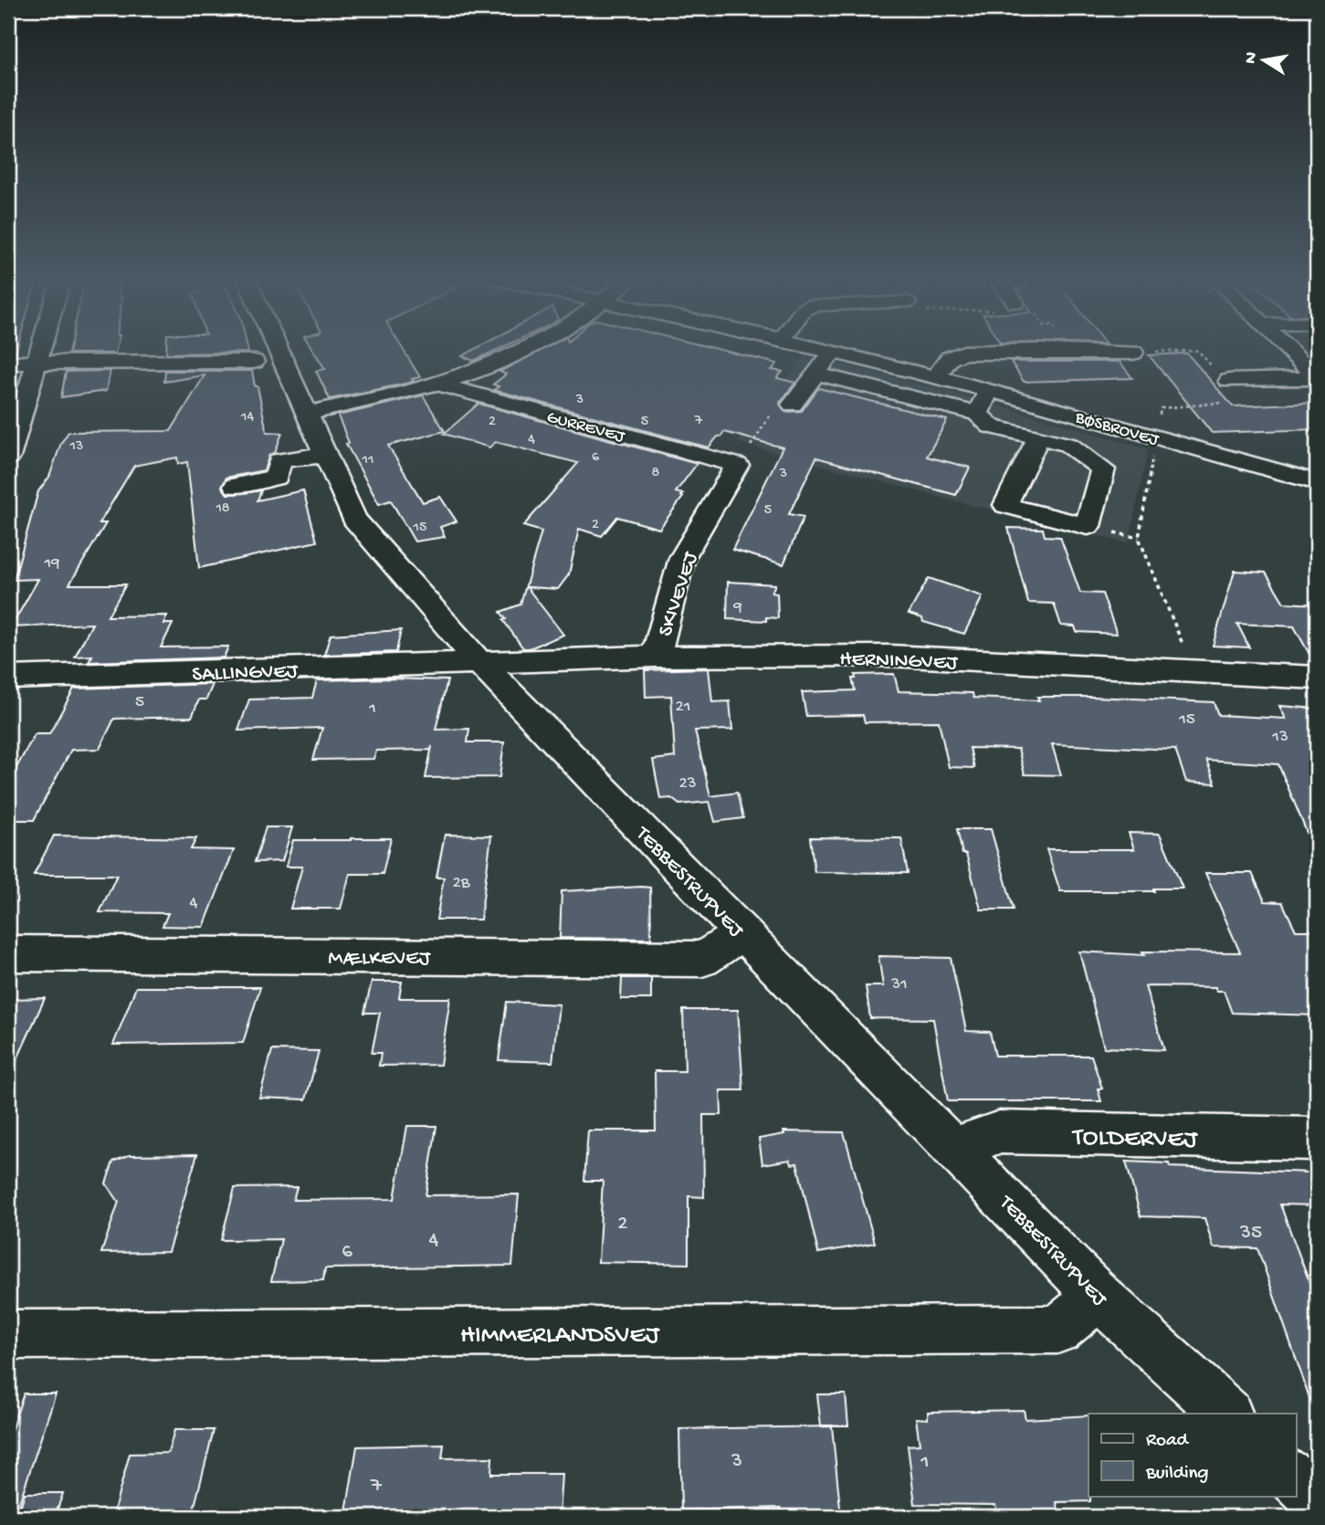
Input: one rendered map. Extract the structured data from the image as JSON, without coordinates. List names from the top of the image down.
{
  "streets": {
    "street": [
      "GURREVEJ",
      "BØSBROVEJ",
      "SKIVEVEJ",
      "HERNINGVEJ",
      "SALLINGVEJ",
      "TEBBESTRUPVEJ",
      "MÆLKEVEJ",
      "TOLDERVEJ",
      "HIMMERLANDSVEJ"
    ]
  },
  "crossings": [
    ["GURREVEJ", "SKIVEVEJ"],
    ["SKIVEVEJ", "HERNINGVEJ"],
    ["HERNINGVEJ", "SALLINGVEJ"],
    ["HERNINGVEJ", "TEBBESTRUPVEJ"],
    ["SALLINGVEJ", "TEBBESTRUPVEJ"],
    ["TEBBESTRUPVEJ", "MÆLKEVEJ"],
    ["TEBBESTRUPVEJ", "TOLDERVEJ"],
    ["TEBBESTRUPVEJ", "HIMMERLANDSVEJ"]
  ],
  "house_numbers": [
    "3",
    "14",
    "7",
    "2",
    "5",
    "4",
    "13",
    "6",
    "11",
    "8",
    "3",
    "18",
    "5",
    "2",
    "15",
    "19",
    "9",
    "5",
    "21",
    "1",
    "15",
    "13",
    "23",
    "2B",
    "4",
    "31",
    "2",
    "35",
    "4",
    "6",
    "3",
    "1",
    "7"
  ],
  "legend": ["Road", "Building"],
  "north": "left"
}
